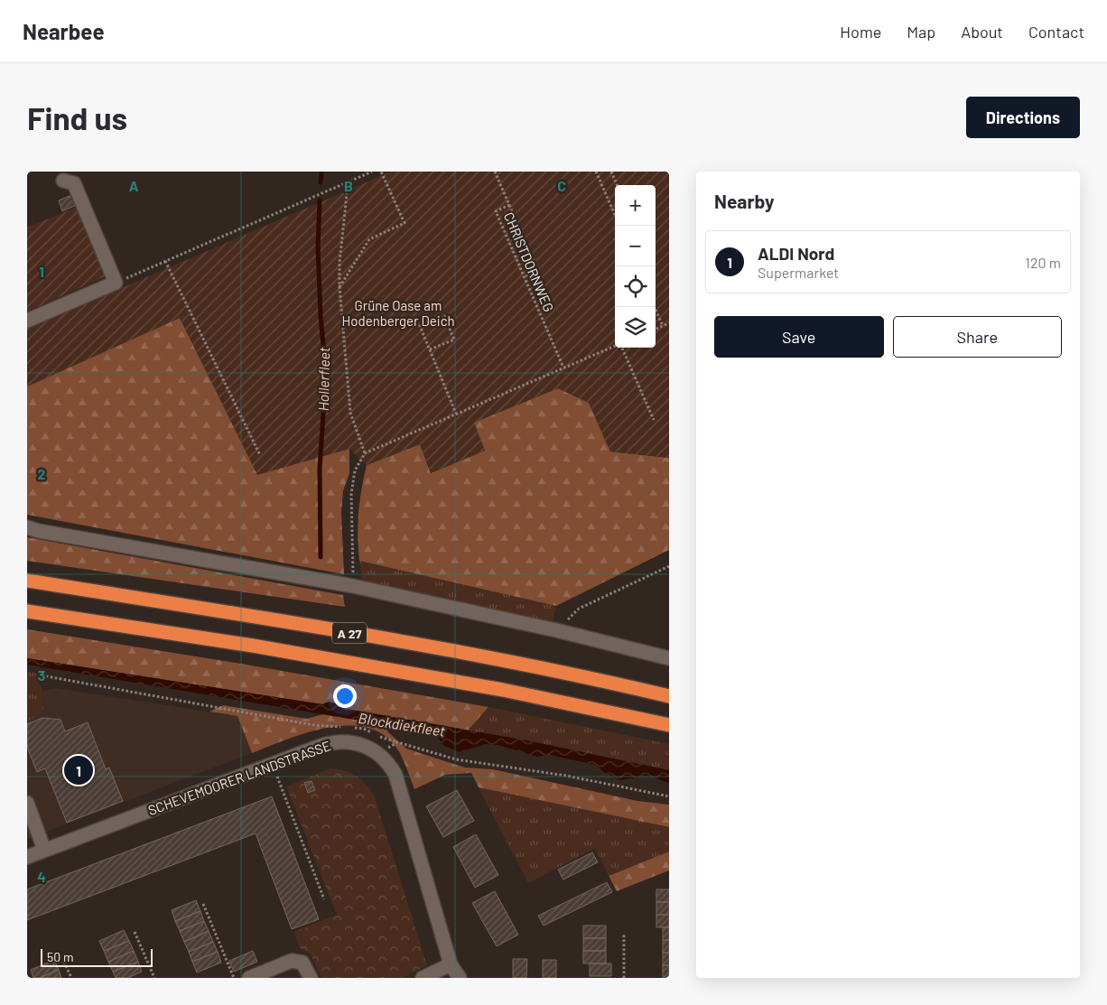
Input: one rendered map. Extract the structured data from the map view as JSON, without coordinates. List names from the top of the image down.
{
  "streets": {
    "highway": ["A 27"],
    "street": ["SCHEVEMOORER LANDSTRASSE"],
    "path": ["CHRISTDORNWEG"]
  },
  "water": ["Hollerfleet", "Blockdiekfleet"],
  "parks": ["Grüne Oase am Hodenberger Deich"],
  "scale_bar": "50 m",
  "page": {
    "header": "Nearbee",
    "nav": [
      "Home",
      "Map",
      "About",
      "Contact"
    ],
    "buttons": [
      "Directions",
      ["Save", "Share"]
    ],
    "title": "Find us",
    "heading": "Nearby",
    "map_buttons": ["+", "−"],
    "list": [
      {
        "mark": "1",
        "name": "ALDI Nord",
        "note": "Supermarket",
        "value": "120 m"
      }
    ],
    "pins": "1",
    "scale": "50 m"
  },
  "grid": {
    "columns": ["A", "B", "C"],
    "rows": [
      "1",
      "2",
      "3",
      "4"
    ]
  }
}
